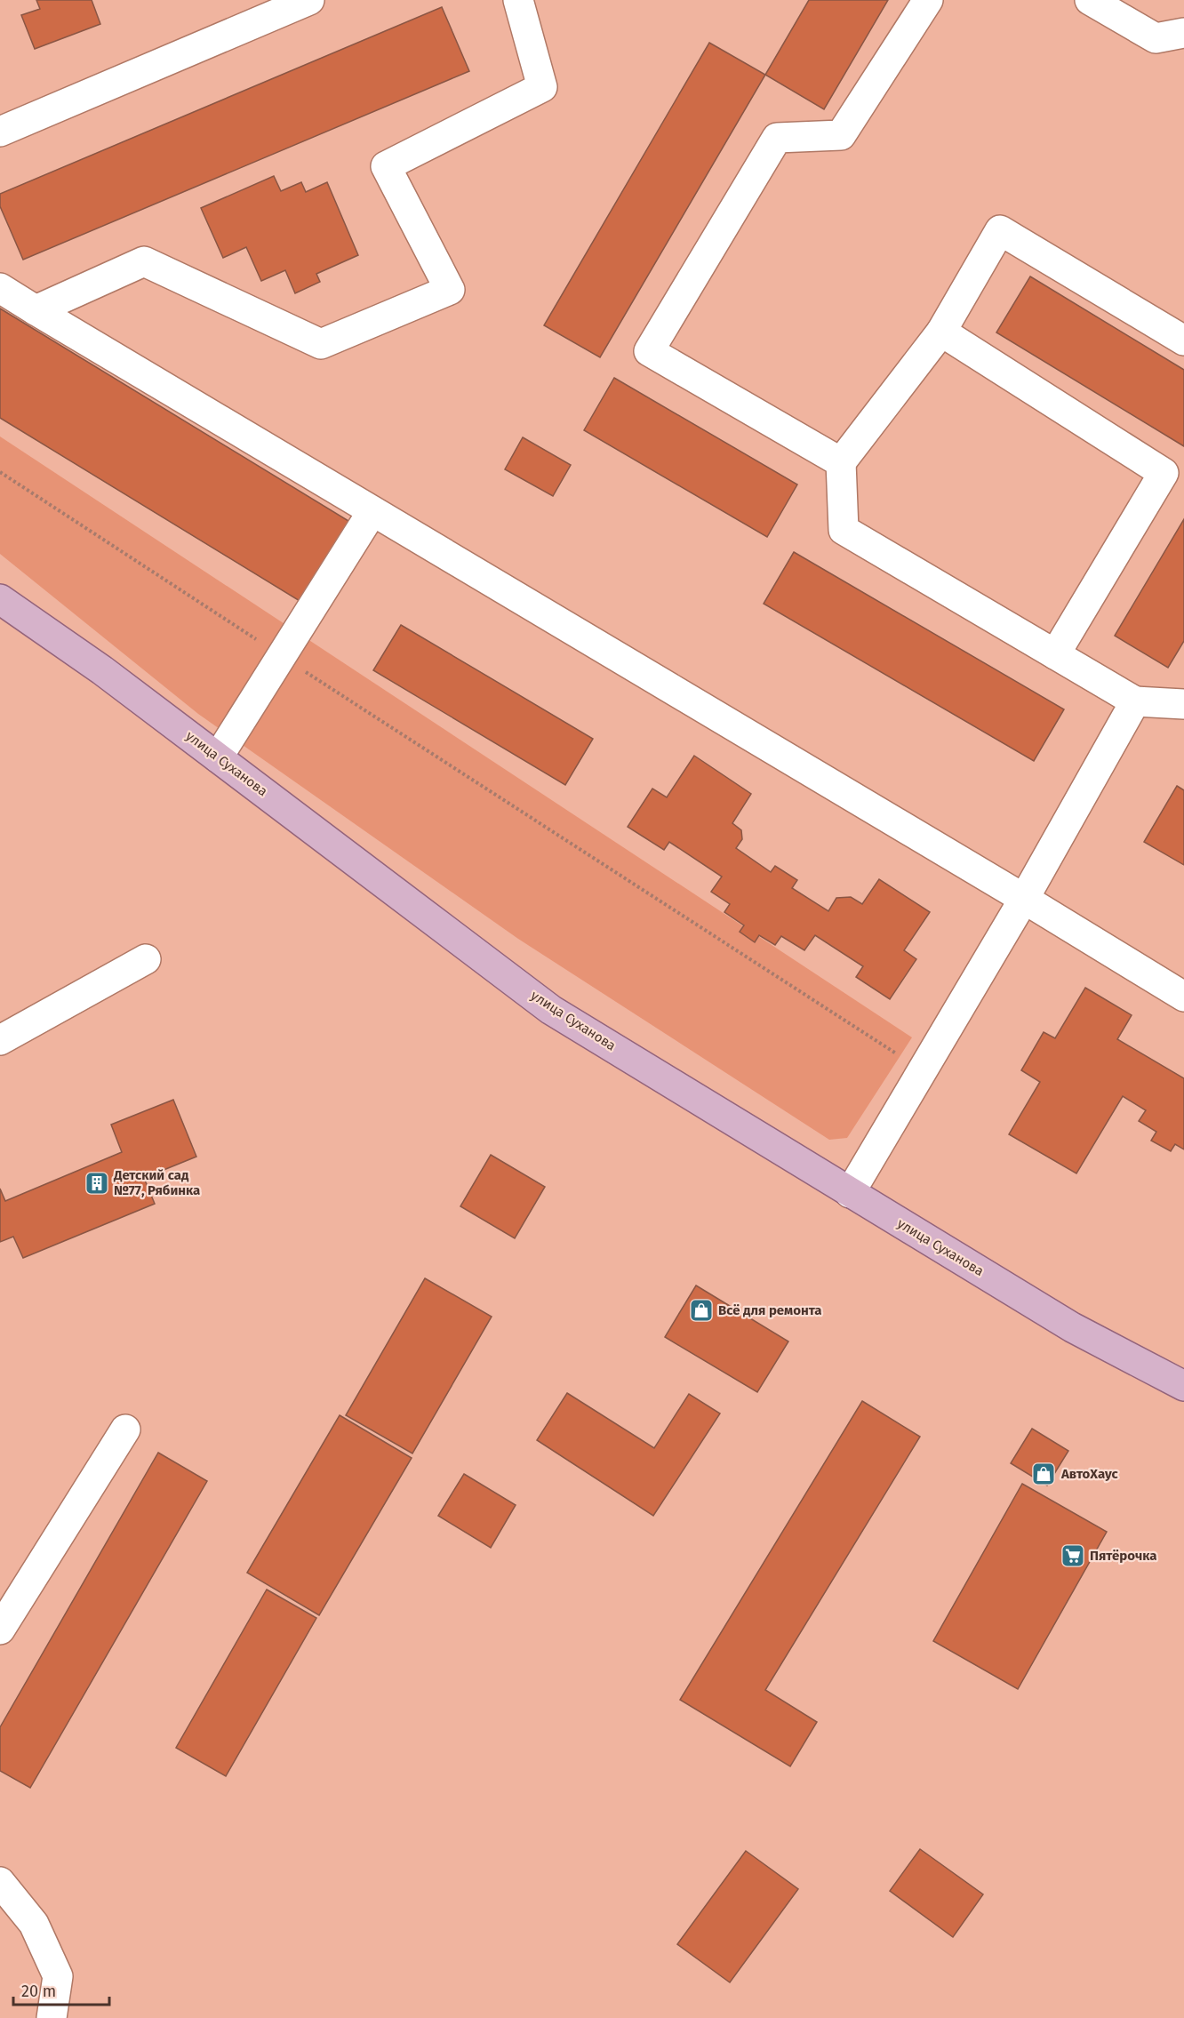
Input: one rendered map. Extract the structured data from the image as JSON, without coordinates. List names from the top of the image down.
{
  "streets": {
    "main road": ["улица Суханова"]
  },
  "places": {
    "building": ["Детский сад №77, Рябинка"],
    "shop": ["Всё для ремонта", "АвтоХаус"],
    "supermarket": ["Пятёрочка"]
  },
  "scale_bar": "20 m"
}
